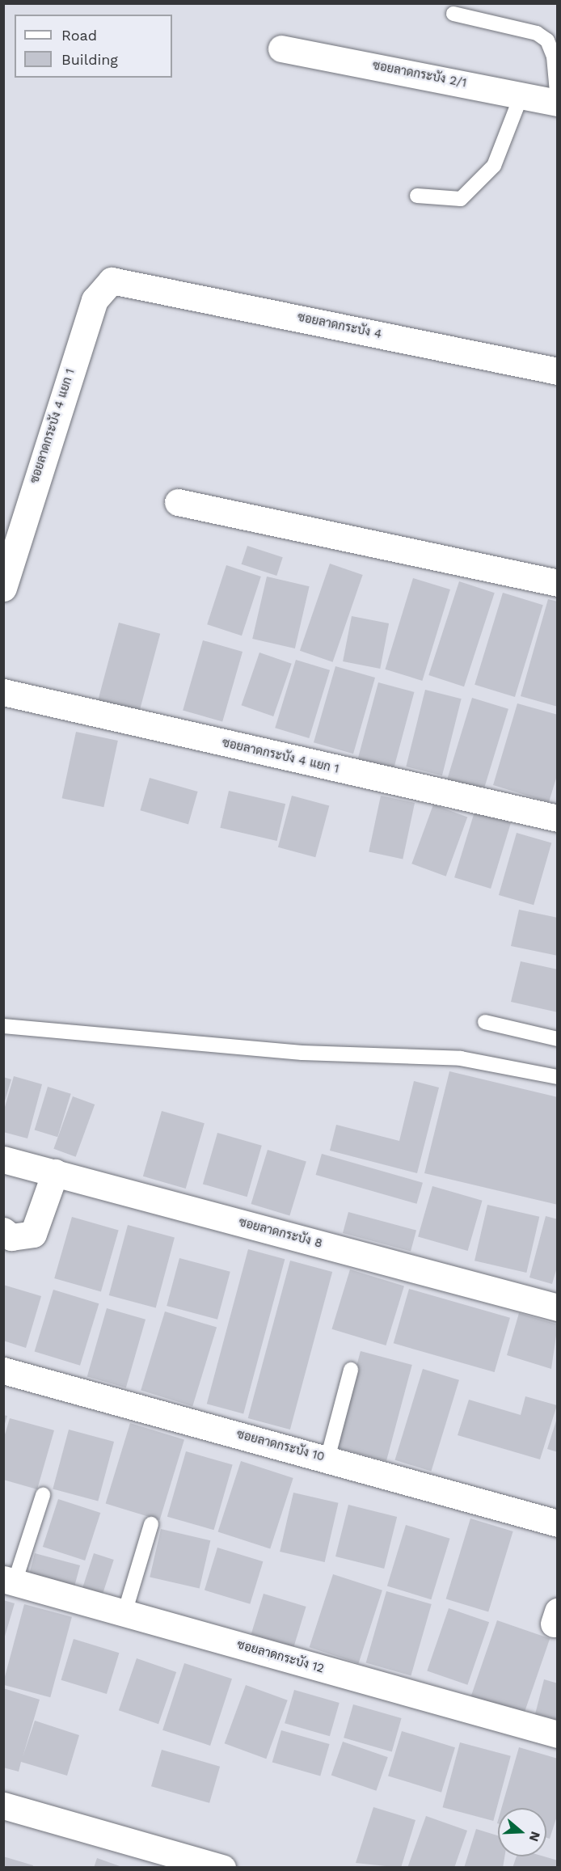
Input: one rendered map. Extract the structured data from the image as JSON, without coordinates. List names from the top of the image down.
{
  "streets": {
    "street": [
      "ซอยลาดกระบัง 2/1",
      "ซอยลาดกระบัง 4",
      "ซอยลาดกระบัง 4 แยก 1",
      "ซอยลาดกระบัง 8",
      "ซอยลาดกระบัง 10",
      "ซอยลาดกระบัง 12"
    ]
  },
  "crossings": [
    ["ซอยลาดกระบัง 4", "ซอยลาดกระบัง 4 แยก 1"]
  ],
  "legend": ["Road", "Building"],
  "north": "right"
}
